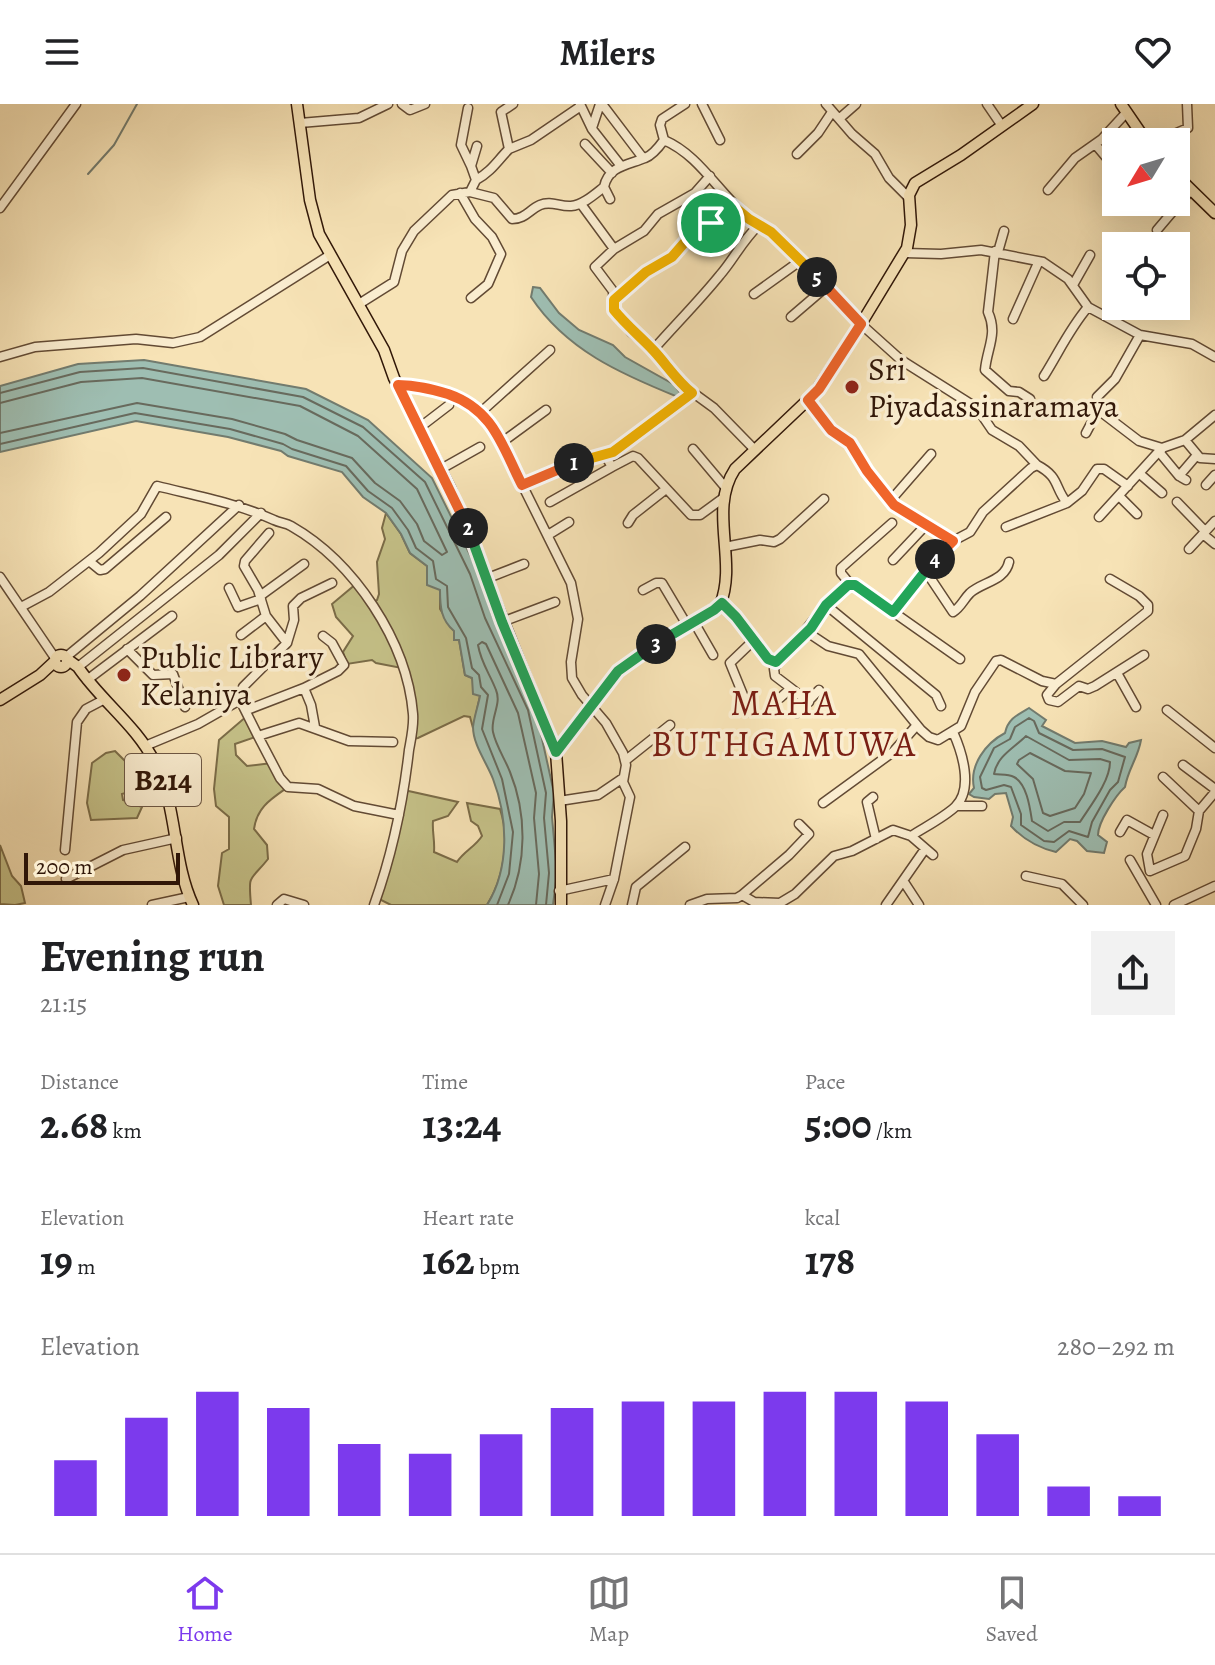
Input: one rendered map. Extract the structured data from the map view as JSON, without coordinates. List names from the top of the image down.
{
  "streets": {
    "main road": ["B214"]
  },
  "districts": ["MAHA BUTHGAMUWA"],
  "places": ["Sri Piyadassinaramaya", "Public Library Kelaniya"],
  "scale_bar": "200 m",
  "north": "bottom left",
  "page": {
    "header": "Milers",
    "pins": [
      "5",
      "1",
      "2",
      "4",
      "3"
    ],
    "scale": "200 m",
    "heading": ["Evening run", "21:15"],
    "stats": [
      ["Distance", "2.68 km"],
      ["Time", "13:24"],
      ["Pace", "5:00 /km"],
      ["Elevation", "19 m"],
      ["Heart rate", "162 bpm"],
      ["kcal", "178"]
    ],
    "chart": ["Elevation", "280–292 m"],
    "tabs": ["Home", "Map", "Saved"]
  }
}
